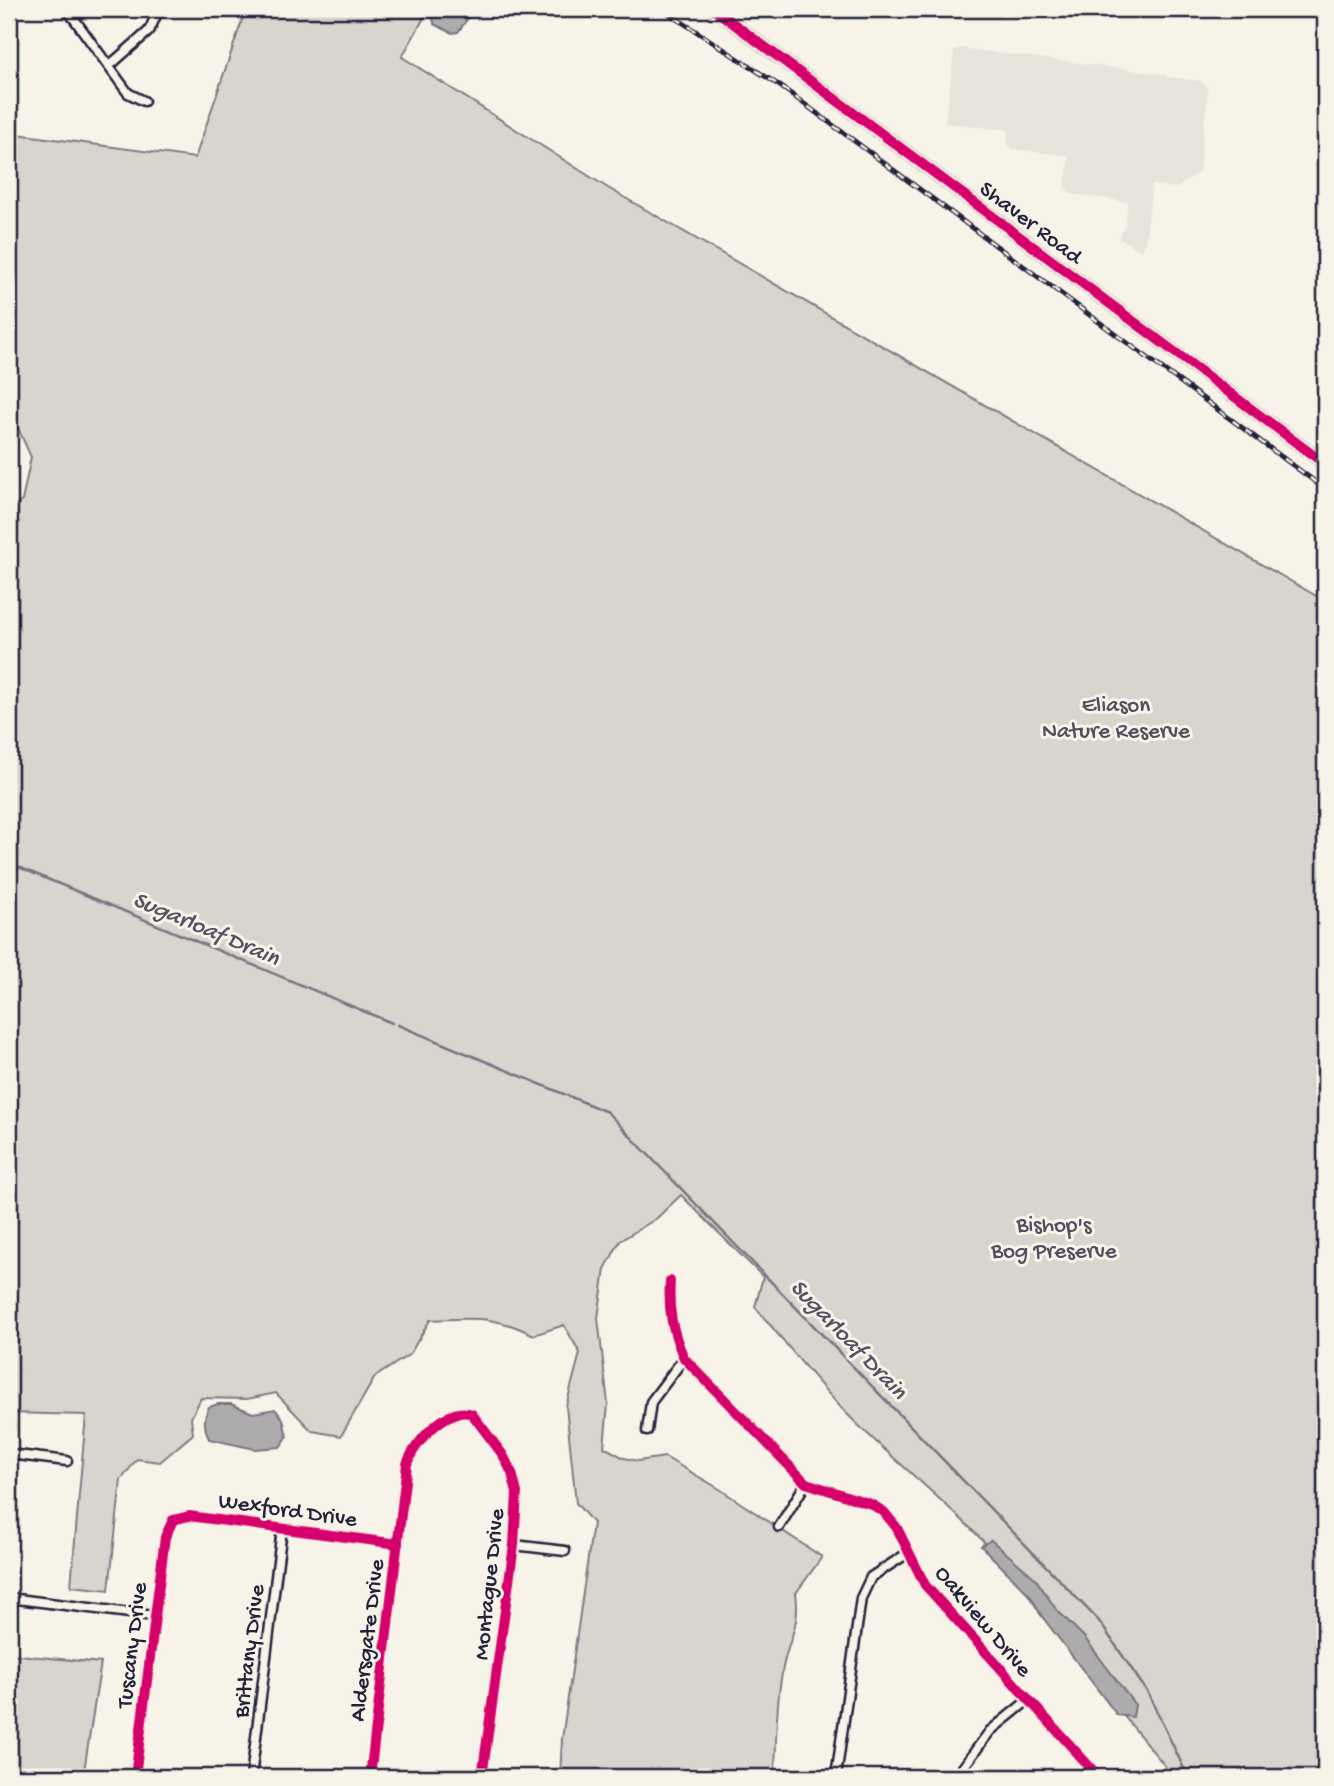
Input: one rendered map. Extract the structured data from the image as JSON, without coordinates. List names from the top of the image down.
{
  "streets": {
    "main road": ["Shaver Road"],
    "street": [
      "Wexford Drive",
      "Montague Drive",
      "Oakview Drive",
      "Aldersgate Drive",
      "Tuscany Drive",
      "Brittany Drive"
    ]
  },
  "crossings": [
    ["Wexford Drive", "Aldersgate Drive"],
    ["Wexford Drive", "Tuscany Drive"],
    ["Wexford Drive", "Brittany Drive"],
    ["Montague Drive", "Aldersgate Drive"]
  ],
  "water": ["Sugarloaf Drain"],
  "parks": ["Eliason Nature Reserve", "Bishop's Bog Preserve"]
}
